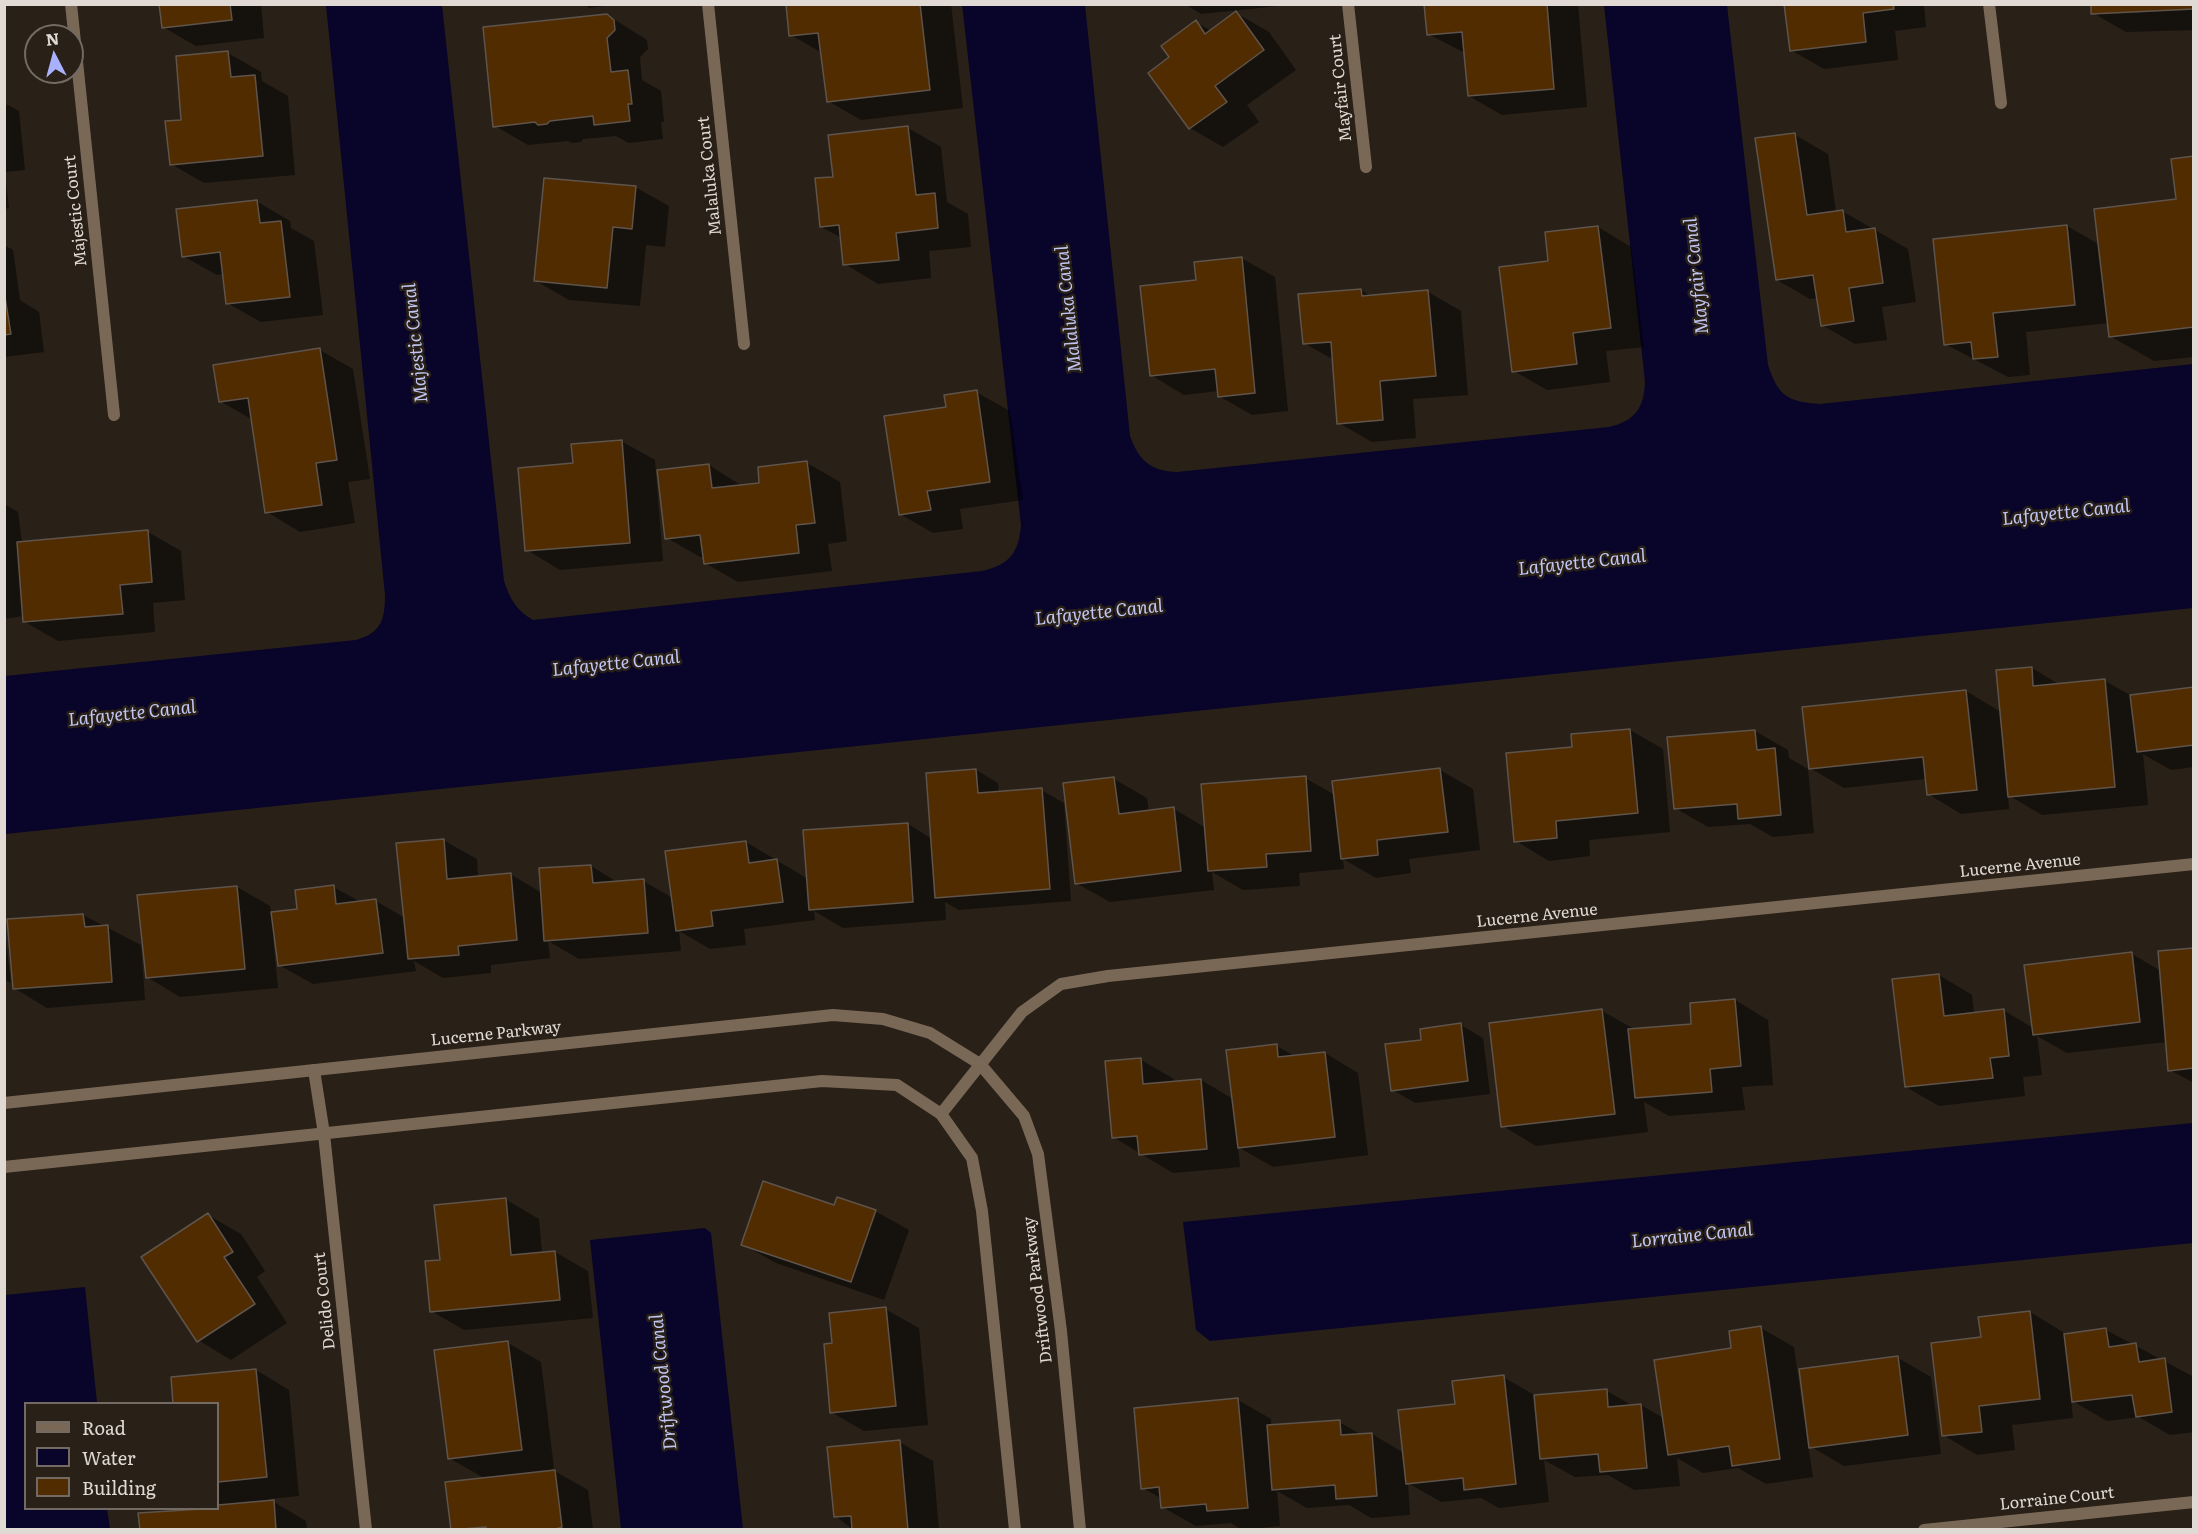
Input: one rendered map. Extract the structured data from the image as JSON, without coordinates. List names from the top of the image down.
{
  "streets": {
    "street": [
      "Mayfair Court",
      "Malaluka Court",
      "Majestic Court",
      "Lucerne Avenue",
      "Lucerne Parkway",
      "Driftwood Parkway",
      "Delido Court",
      "Lorraine Court"
    ]
  },
  "crossings": [
    ["Lucerne Avenue", "Lucerne Parkway"],
    ["Lucerne Avenue", "Driftwood Parkway"],
    ["Lucerne Parkway", "Driftwood Parkway"],
    ["Lucerne Parkway", "Delido Court"]
  ],
  "water": [
    "Mayfair Canal",
    "Malaluka Canal",
    "Majestic Canal",
    "Lafayette Canal",
    "Lorraine Canal",
    "Driftwood Canal"
  ],
  "legend": ["Road", "Water", "Building"],
  "north": "top"
}
